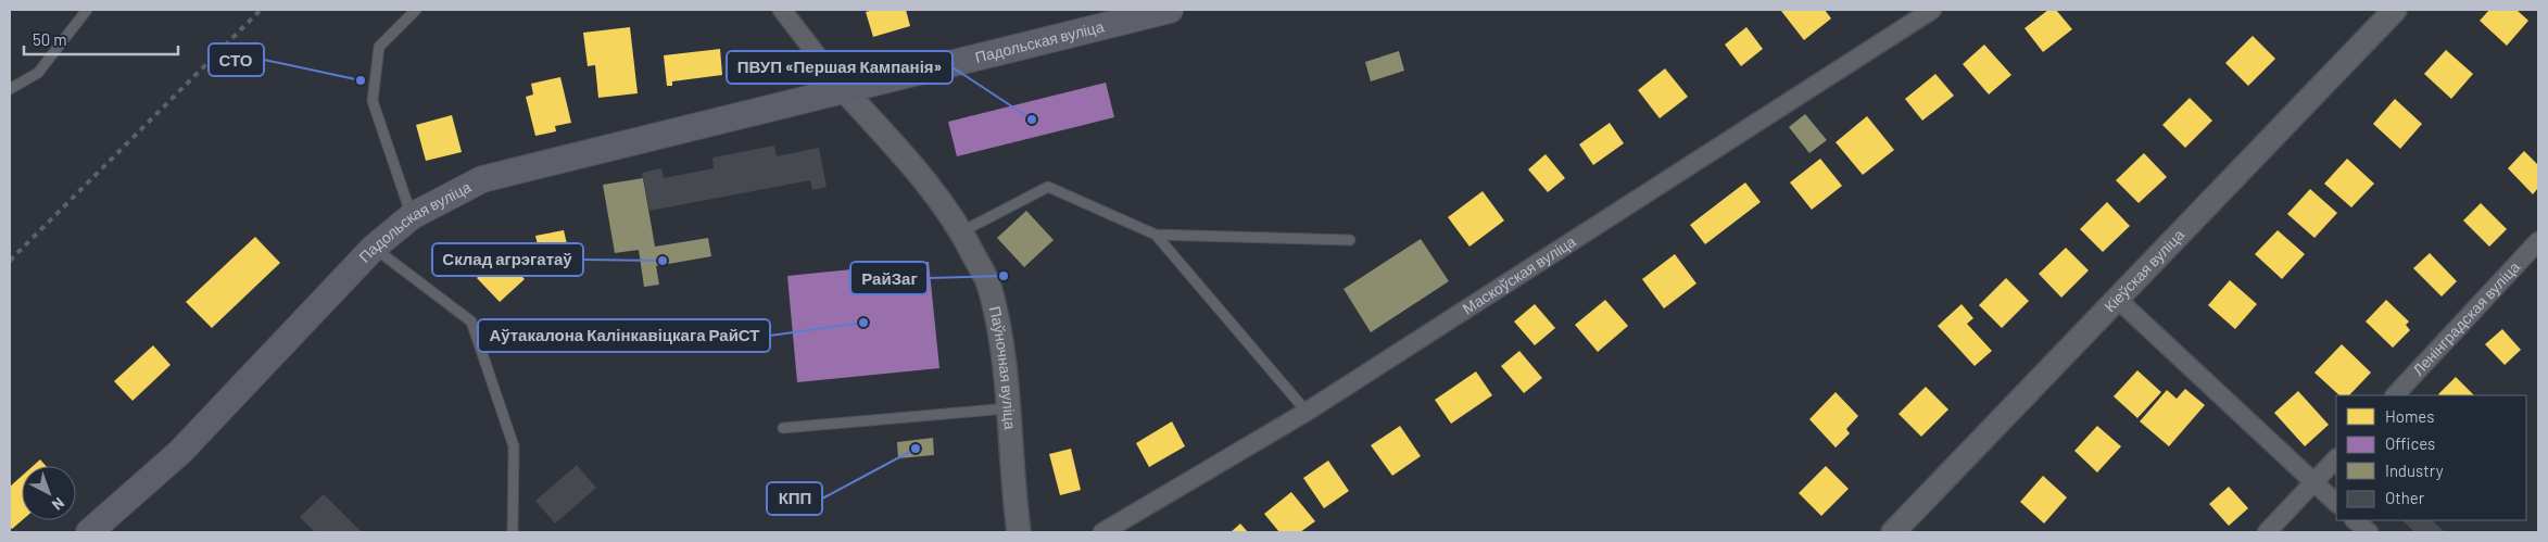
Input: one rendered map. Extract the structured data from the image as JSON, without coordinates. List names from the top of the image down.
{
  "streets": {
    "main road": ["Падольская вуліца"],
    "street": [
      "Кіеўская вуліца",
      "Маскоўская вуліца",
      "Ленінградская вуліца",
      "Паўночная вуліца"
    ]
  },
  "crossings": [
    ["Падольская вуліца", "Паўночная вуліца"]
  ],
  "places": [
    "СТО",
    "ПВУП «Першая Кампанія»",
    "Склад агрэгатаў",
    "РайЗаг",
    "Аўтакалона Калінкавіцкага РайСТ",
    "КПП"
  ],
  "legend": [
    "Homes",
    "Offices",
    "Industry",
    "Other"
  ],
  "scale_bar": "50 m",
  "north": "bottom right"
}
